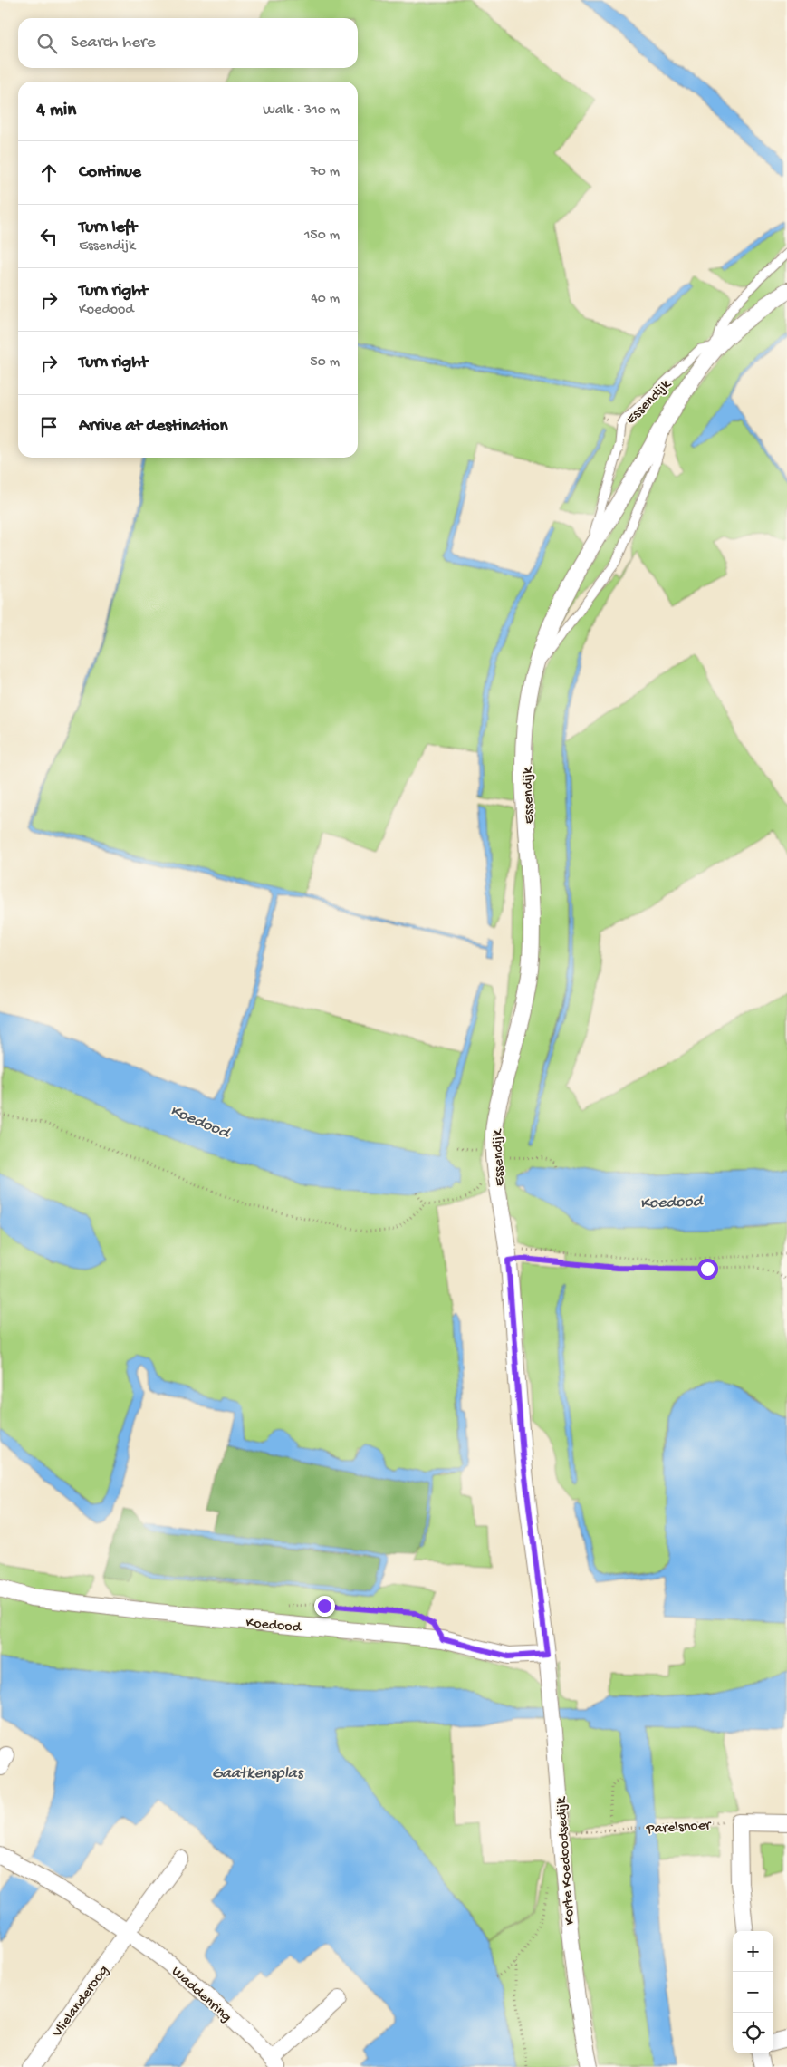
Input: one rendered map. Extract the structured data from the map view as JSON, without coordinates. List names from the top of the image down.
{
  "streets": {
    "street": [
      "Essendijk",
      "Koedood",
      "Korte Koedoodsedijk",
      "Waddenring",
      "Vlielanderoog"
    ],
    "path": ["Parelsnoer"]
  },
  "crossings": [
    ["Essendijk", "Koedood"],
    ["Essendijk", "Korte Koedoodsedijk"],
    ["Koedood", "Korte Koedoodsedijk"],
    ["Parelsnoer", "Korte Koedoodsedijk"],
    ["Waddenring", "Vlielanderoog"]
  ],
  "water": ["Koedood", "Gaatkensplas"],
  "page": {
    "search": "Search here",
    "heading": ["4 min", "Walk · 310 m"],
    "list": [
      ["Continue", "70 m"],
      ["Turn left", "Essendijk", "150 m"],
      ["Turn right", "Koedood", "40 m"],
      ["Turn right", "50 m"],
      "Arrive at destination"
    ],
    "map_buttons": ["+", "−"]
  }
}
